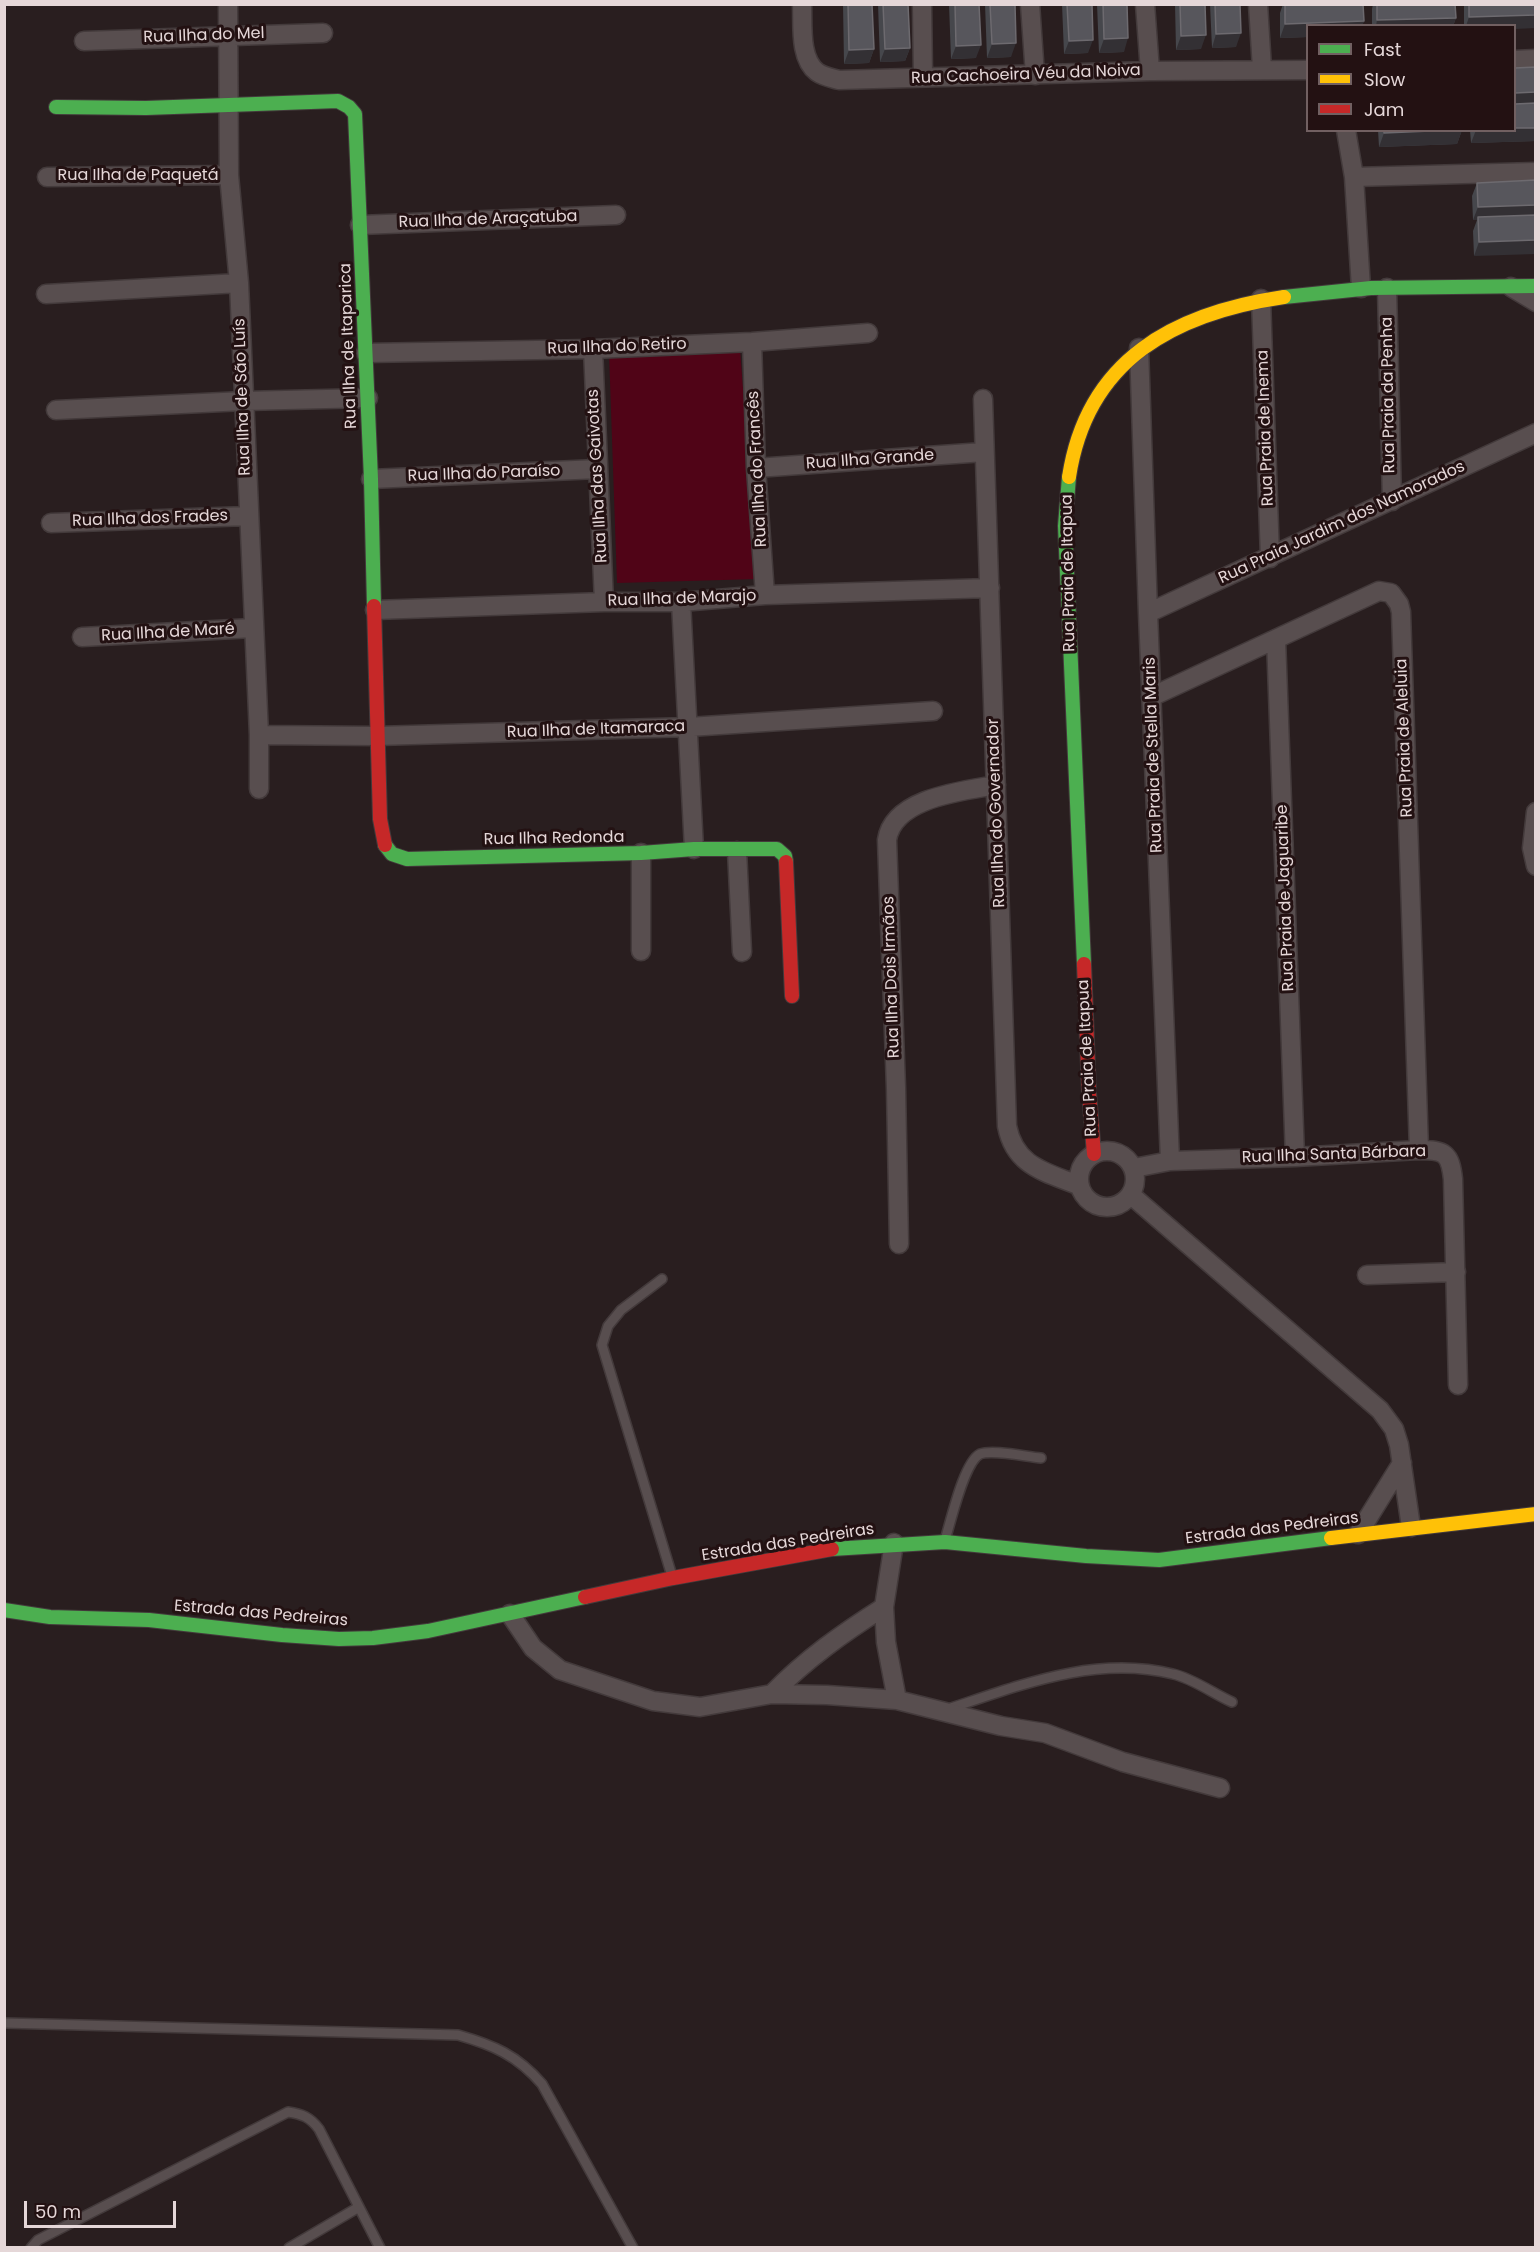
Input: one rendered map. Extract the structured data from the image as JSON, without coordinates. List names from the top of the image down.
{
  "streets": {
    "street": [
      "Rua Ilha do Mel",
      "Rua Cachoeira Véu da Noiva",
      "Rua Ilha de Paquetá",
      "Rua Ilha de Araçatuba",
      "Rua Ilha de Itaparica",
      "Rua Ilha do Retiro",
      "Rua Praia da Penha",
      "Rua Ilha de São Luís",
      "Rua Praia de Inema",
      "Rua Ilha Grande",
      "Rua Ilha do Francês",
      "Rua Ilha do Paraíso",
      "Rua Ilha das Gaivotas",
      "Rua Ilha dos Frades",
      "Rua Praia Jardim dos Namorados",
      "Rua Praia de Itapua",
      "Rua Ilha de Marajo",
      "Rua Ilha de Maré",
      "Rua Ilha de Itamaraca",
      "Rua Praia de Aleluia",
      "Rua Praia de Stella Maris",
      "Rua Ilha do Governador",
      "Rua Ilha Redonda",
      "Rua Praia de Jaguaribe",
      "Rua Ilha Dois Irmãos",
      "Rua Ilha Santa Bárbara",
      "Estrada das Pedreiras"
    ]
  },
  "crossings": [
    ["Rua Ilha do Mel", "Rua Ilha de São Luís"],
    ["Rua Ilha de Paquetá", "Rua Ilha de São Luís"],
    ["Rua Ilha de Araçatuba", "Rua Ilha de Itaparica"],
    ["Rua Ilha de Itaparica", "Rua Ilha do Retiro"],
    ["Rua Ilha de Itaparica", "Rua Ilha de São Luís"],
    ["Rua Ilha de Itaparica", "Rua Ilha do Paraíso"],
    ["Rua Ilha de Itaparica", "Rua Ilha de Marajo"],
    ["Rua Ilha de Itaparica", "Rua Ilha de Itamaraca"],
    ["Rua Ilha de Itaparica", "Rua Ilha Redonda"],
    ["Rua Ilha do Retiro", "Rua Ilha do Francês"],
    ["Rua Ilha do Retiro", "Rua Ilha das Gaivotas"],
    ["Rua Praia da Penha", "Rua Praia Jardim dos Namorados"],
    ["Rua Praia da Penha", "Rua Praia de Itapua"],
    ["Rua Ilha de São Luís", "Rua Ilha dos Frades"],
    ["Rua Ilha de São Luís", "Rua Ilha de Maré"],
    ["Rua Ilha de São Luís", "Rua Ilha de Itamaraca"],
    ["Rua Praia de Inema", "Rua Praia Jardim dos Namorados"],
    ["Rua Praia de Inema", "Rua Praia de Itapua"],
    ["Rua Ilha Grande", "Rua Ilha do Francês"],
    ["Rua Ilha Grande", "Rua Ilha do Governador"],
    ["Rua Ilha do Francês", "Rua Ilha de Marajo"],
    ["Rua Ilha do Paraíso", "Rua Ilha das Gaivotas"],
    ["Rua Ilha das Gaivotas", "Rua Ilha de Marajo"],
    ["Rua Praia Jardim dos Namorados", "Rua Praia de Stella Maris"],
    ["Rua Praia de Itapua", "Rua Praia de Stella Maris"],
    ["Rua Praia de Itapua", "Rua Ilha do Governador"],
    ["Rua Praia de Itapua", "Rua Ilha Santa Bárbara"],
    ["Rua Ilha de Marajo", "Rua Ilha do Governador"],
    ["Rua Praia de Aleluia", "Rua Praia de Stella Maris"],
    ["Rua Praia de Aleluia", "Rua Praia de Jaguaribe"],
    ["Rua Praia de Aleluia", "Rua Ilha Santa Bárbara"],
    ["Rua Praia de Stella Maris", "Rua Ilha Santa Bárbara"],
    ["Rua Ilha do Governador", "Rua Ilha Dois Irmãos"],
    ["Rua Ilha do Governador", "Rua Ilha Santa Bárbara"],
    ["Rua Praia de Jaguaribe", "Rua Ilha Santa Bárbara"]
  ],
  "legend": ["Fast", "Slow", "Jam"],
  "scale_bar": "50 m"
}
